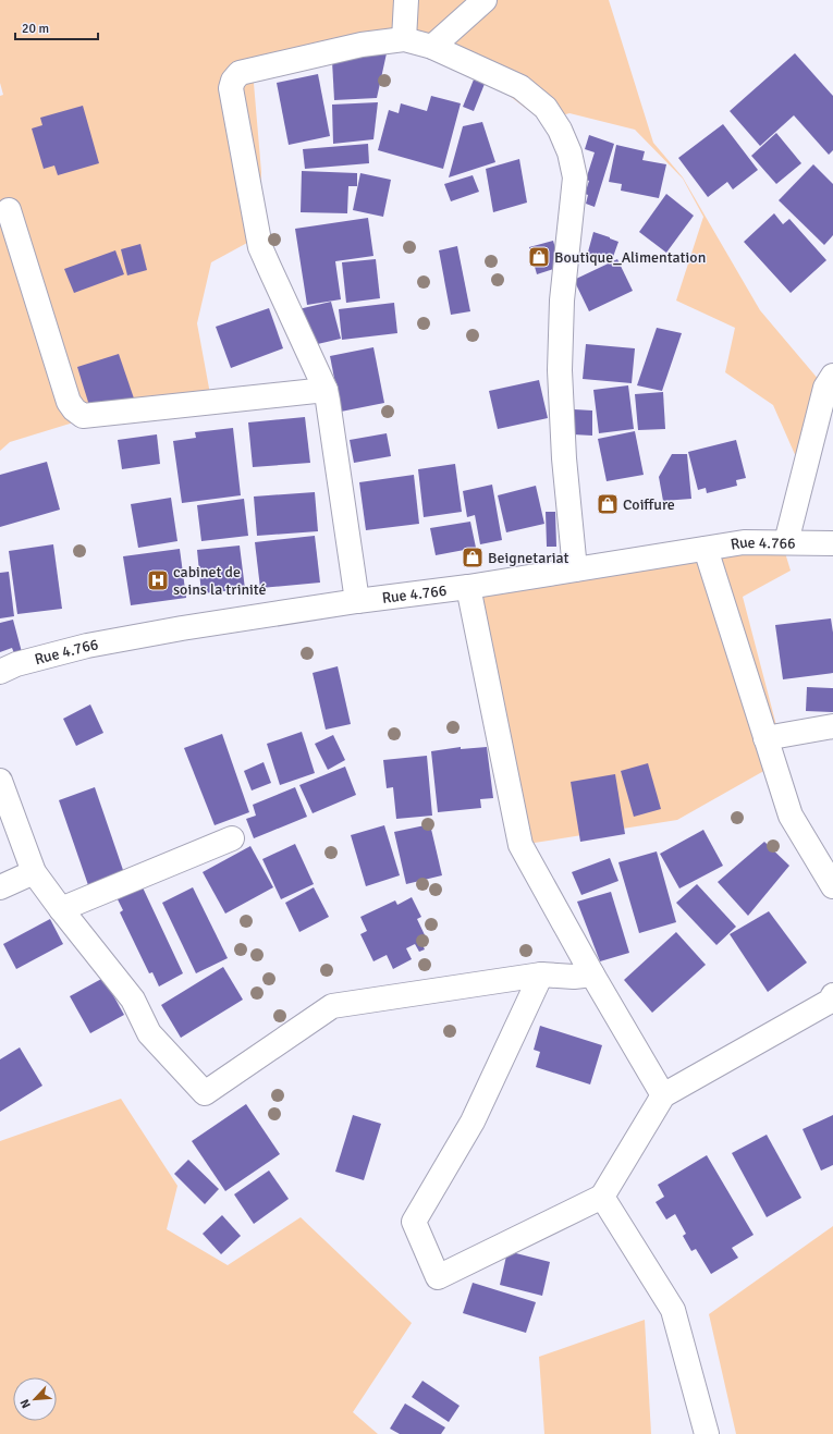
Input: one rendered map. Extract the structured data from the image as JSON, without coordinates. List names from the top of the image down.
{
  "streets": {
    "street": ["Rue 4.766"]
  },
  "places": {
    "shop": ["Boutique_Alimentation", "Coiffure", "Beignetariat"],
    "hospital": ["cabinet de soins la trinité"]
  },
  "scale_bar": "20 m",
  "north": "bottom left"
}
